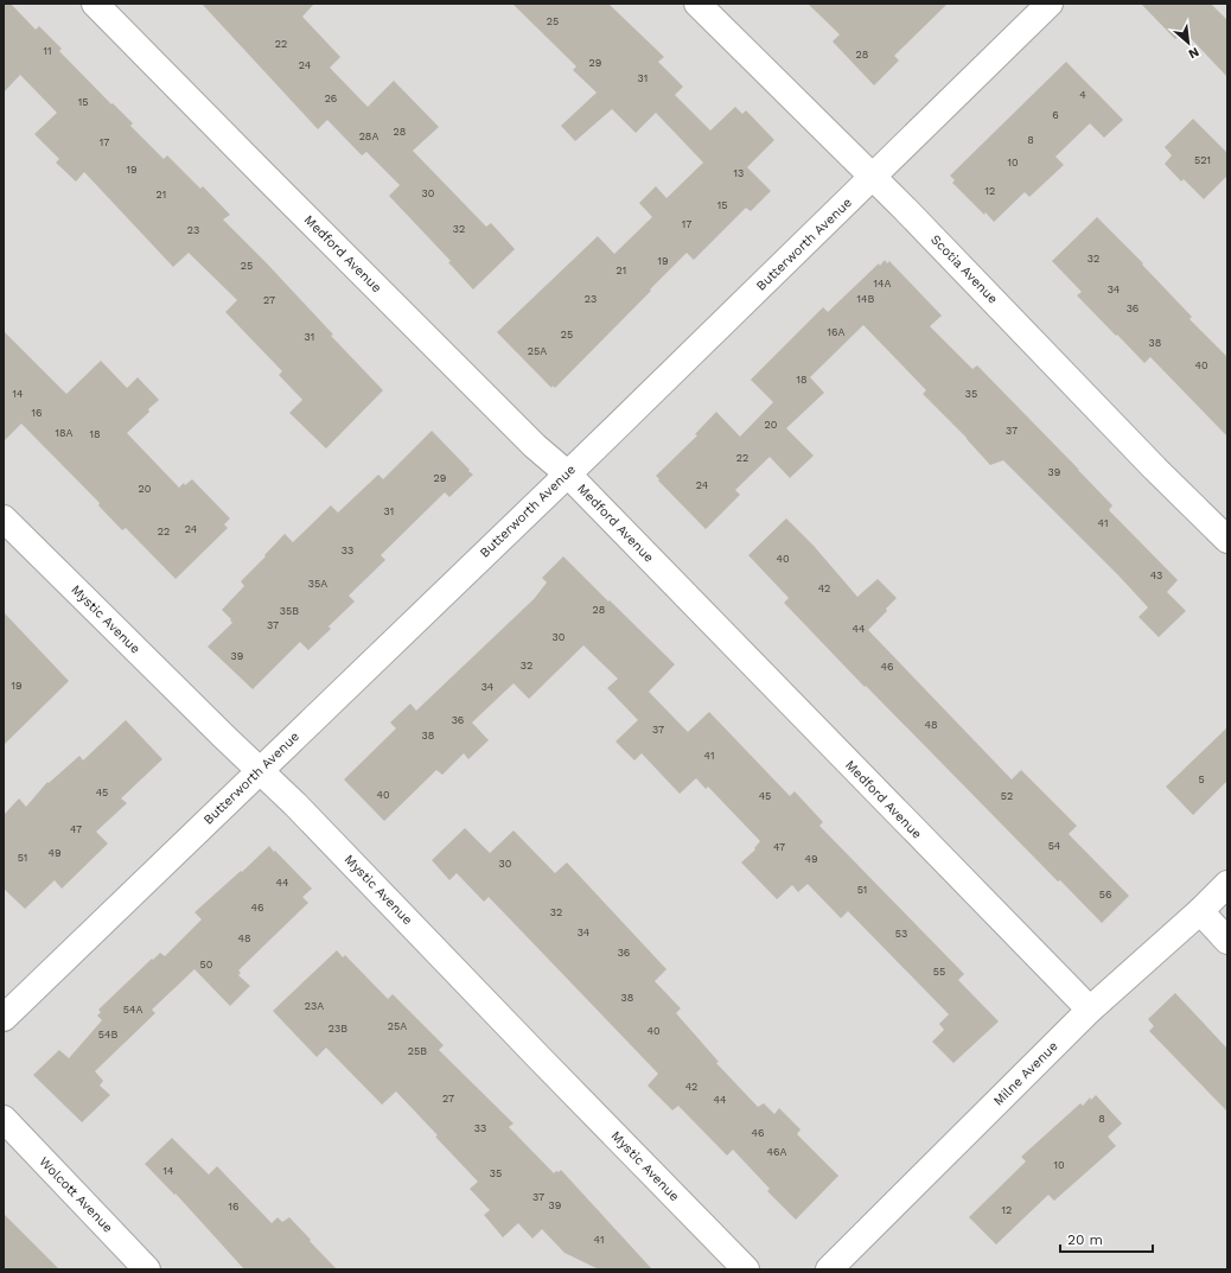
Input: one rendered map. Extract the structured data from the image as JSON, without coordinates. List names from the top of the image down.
{
  "streets": {
    "street": [
      "Butterworth Avenue",
      "Medford Avenue",
      "Scotia Avenue",
      "Mystic Avenue",
      "Milne Avenue",
      "Wolcott Avenue"
    ]
  },
  "crossings": [
    ["Butterworth Avenue", "Medford Avenue"],
    ["Butterworth Avenue", "Scotia Avenue"],
    ["Butterworth Avenue", "Mystic Avenue"],
    ["Medford Avenue", "Milne Avenue"]
  ],
  "house_numbers": [
    "25",
    "22",
    "11",
    "28",
    "29",
    "24",
    "31",
    "4",
    "26",
    "15",
    "6",
    "28",
    "28A",
    "8",
    "17",
    "521",
    "10",
    "19",
    "13",
    "12",
    "30",
    "21",
    "15",
    "17",
    "32",
    "23",
    "32",
    "19",
    "25",
    "21",
    "14A",
    "34",
    "23",
    "14B",
    "27",
    "36",
    "16A",
    "25",
    "31",
    "38",
    "25A",
    "40",
    "18",
    "14",
    "35",
    "16",
    "20",
    "37",
    "18A",
    "18",
    "22",
    "39",
    "29",
    "24",
    "20",
    "31",
    "41",
    "24",
    "22",
    "33",
    "40",
    "43",
    "35A",
    "42",
    "28",
    "35B",
    "37",
    "44",
    "30",
    "39",
    "32",
    "46",
    "19",
    "34",
    "36",
    "48",
    "37",
    "38",
    "41",
    "5",
    "45",
    "40",
    "45",
    "52",
    "47",
    "54",
    "47",
    "49",
    "51",
    "49",
    "30",
    "44",
    "51",
    "56",
    "46",
    "32",
    "34",
    "53",
    "48",
    "36",
    "50",
    "55",
    "38",
    "23A",
    "54A",
    "25A",
    "23B",
    "40",
    "54B",
    "25B",
    "42",
    "27",
    "44",
    "8",
    "33",
    "46",
    "46A",
    "10",
    "14",
    "35",
    "37",
    "39",
    "16",
    "12",
    "41"
  ],
  "scale_bar": "20 m",
  "north": "bottom right"
}
